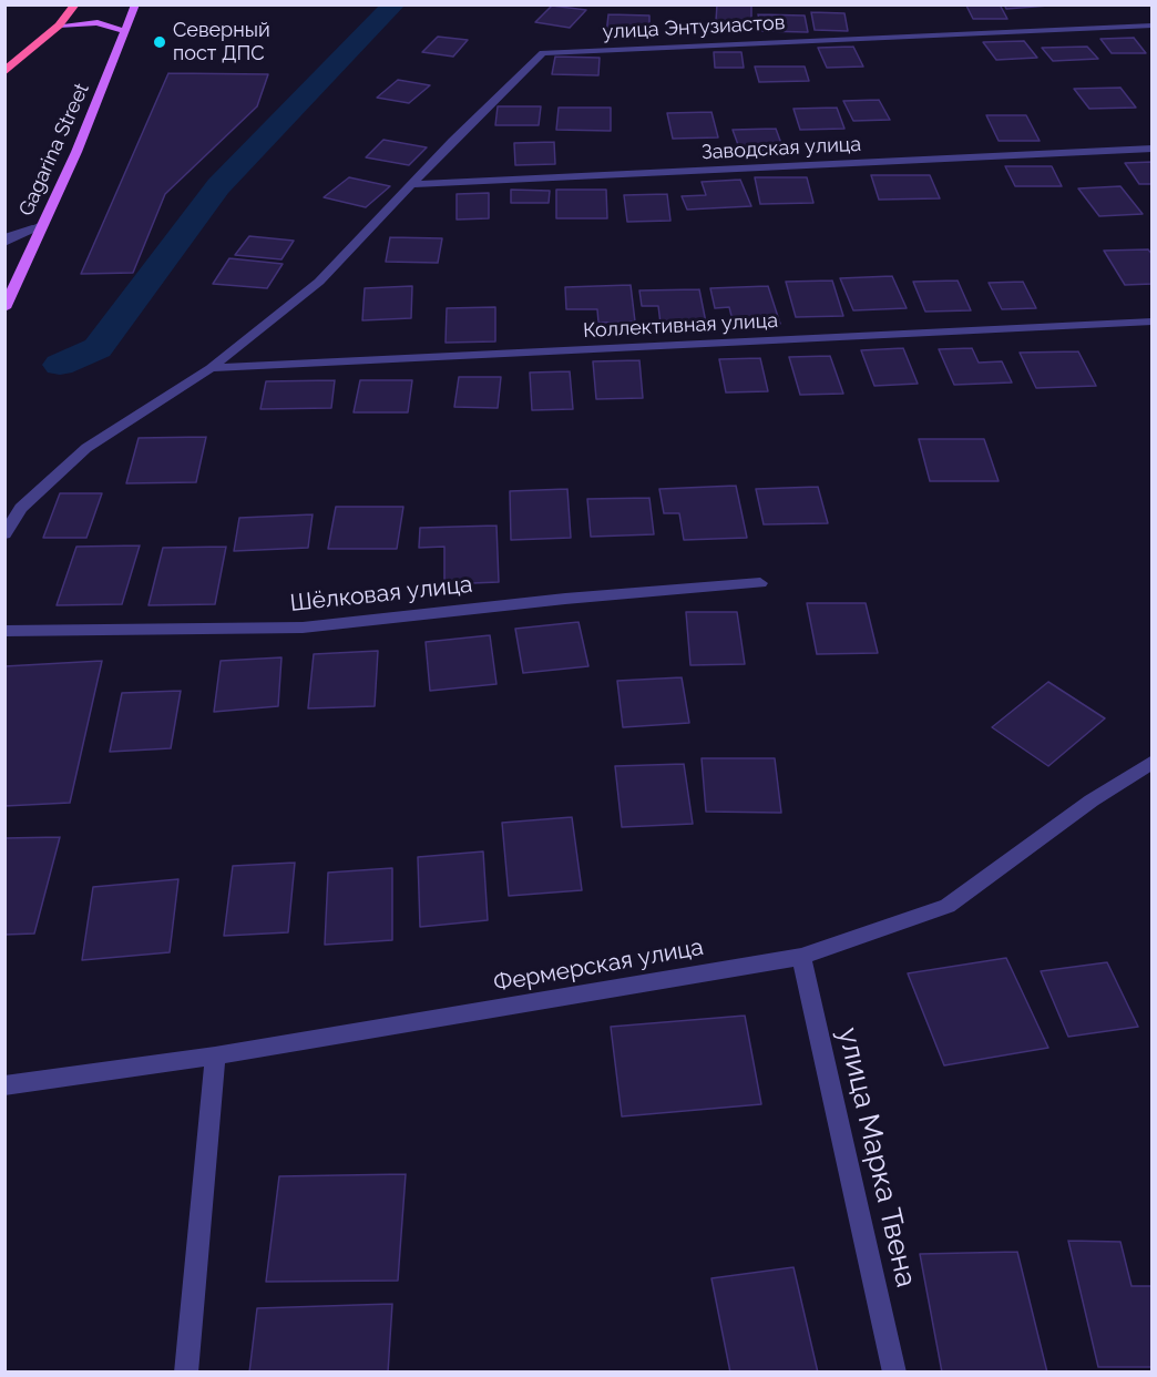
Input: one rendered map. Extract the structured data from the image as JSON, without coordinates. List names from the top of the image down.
{
  "streets": {
    "main road": ["Gagarina Street"],
    "street": [
      "улица Энтузиастов",
      "Заводская улица",
      "Коллективная улица",
      "Шёлковая улица",
      "Фермерская улица",
      "улица Марка Твена"
    ]
  },
  "crossings": [
    ["улица Энтузиастов", "Заводская улица"],
    ["улица Энтузиастов", "Коллективная улица"],
    ["Фермерская улица", "улица Марка Твена"]
  ],
  "places": ["Северный пост ДПС"]
}
